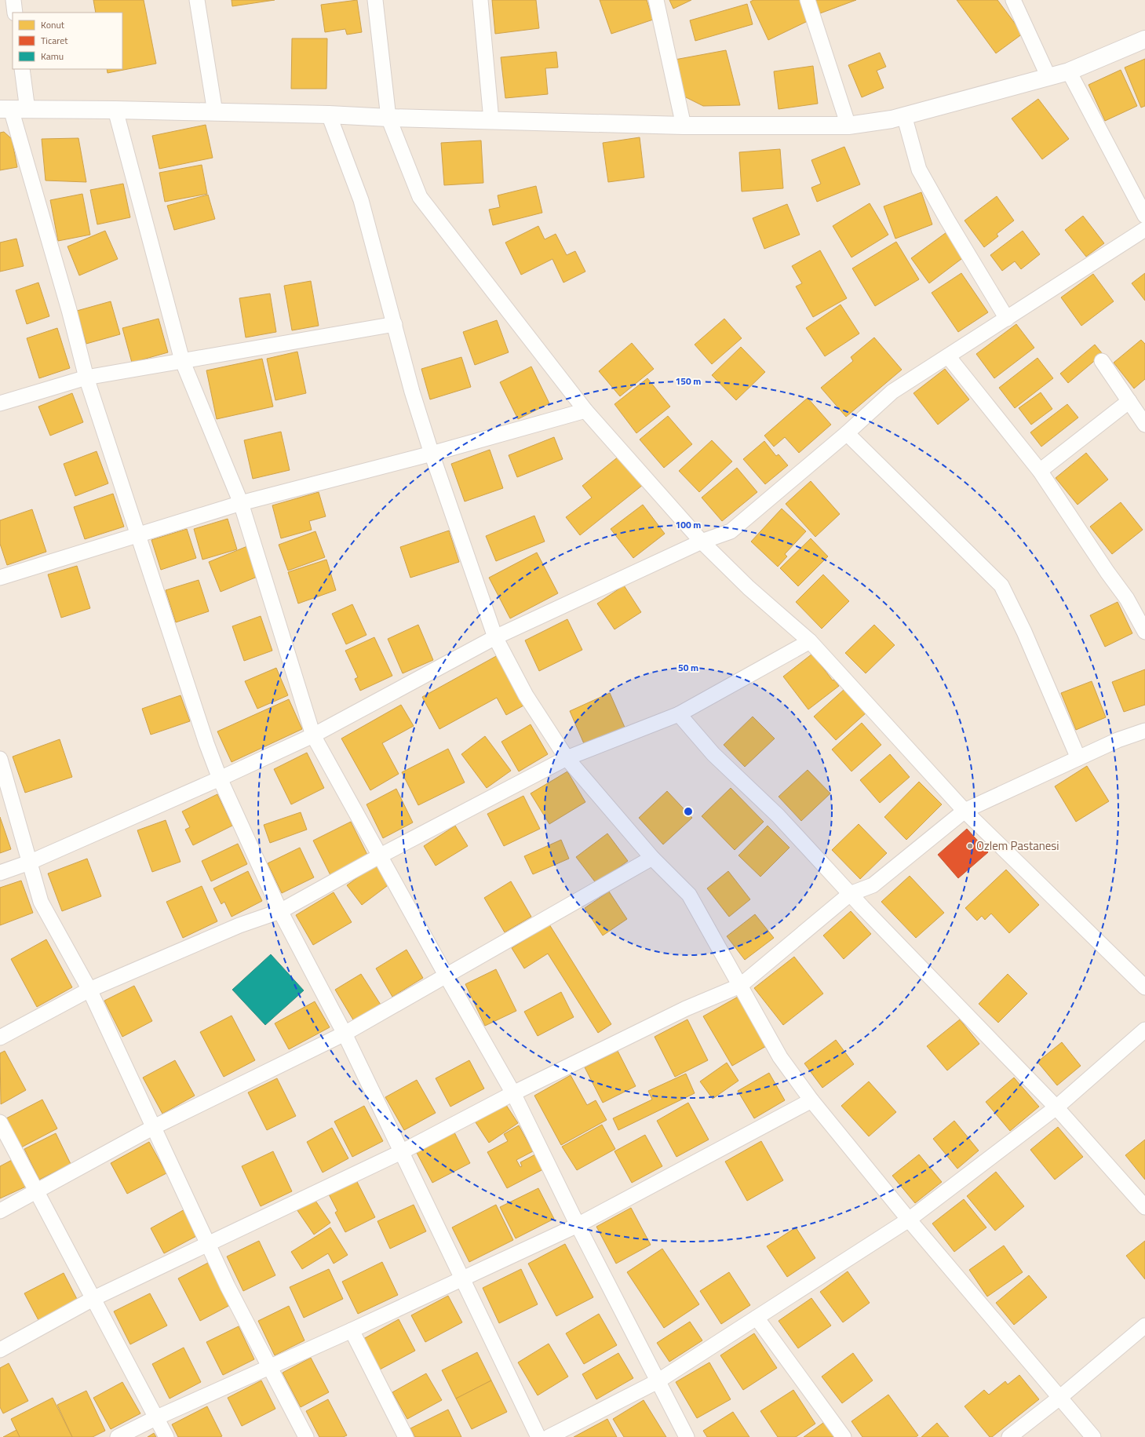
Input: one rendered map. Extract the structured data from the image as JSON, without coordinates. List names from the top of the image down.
{
  "places": ["Ozlem Pastanesi"],
  "legend": ["Konut", "Ticaret", "Kamu"],
  "rings": ["150 m", "100 m", "50 m"]
}
